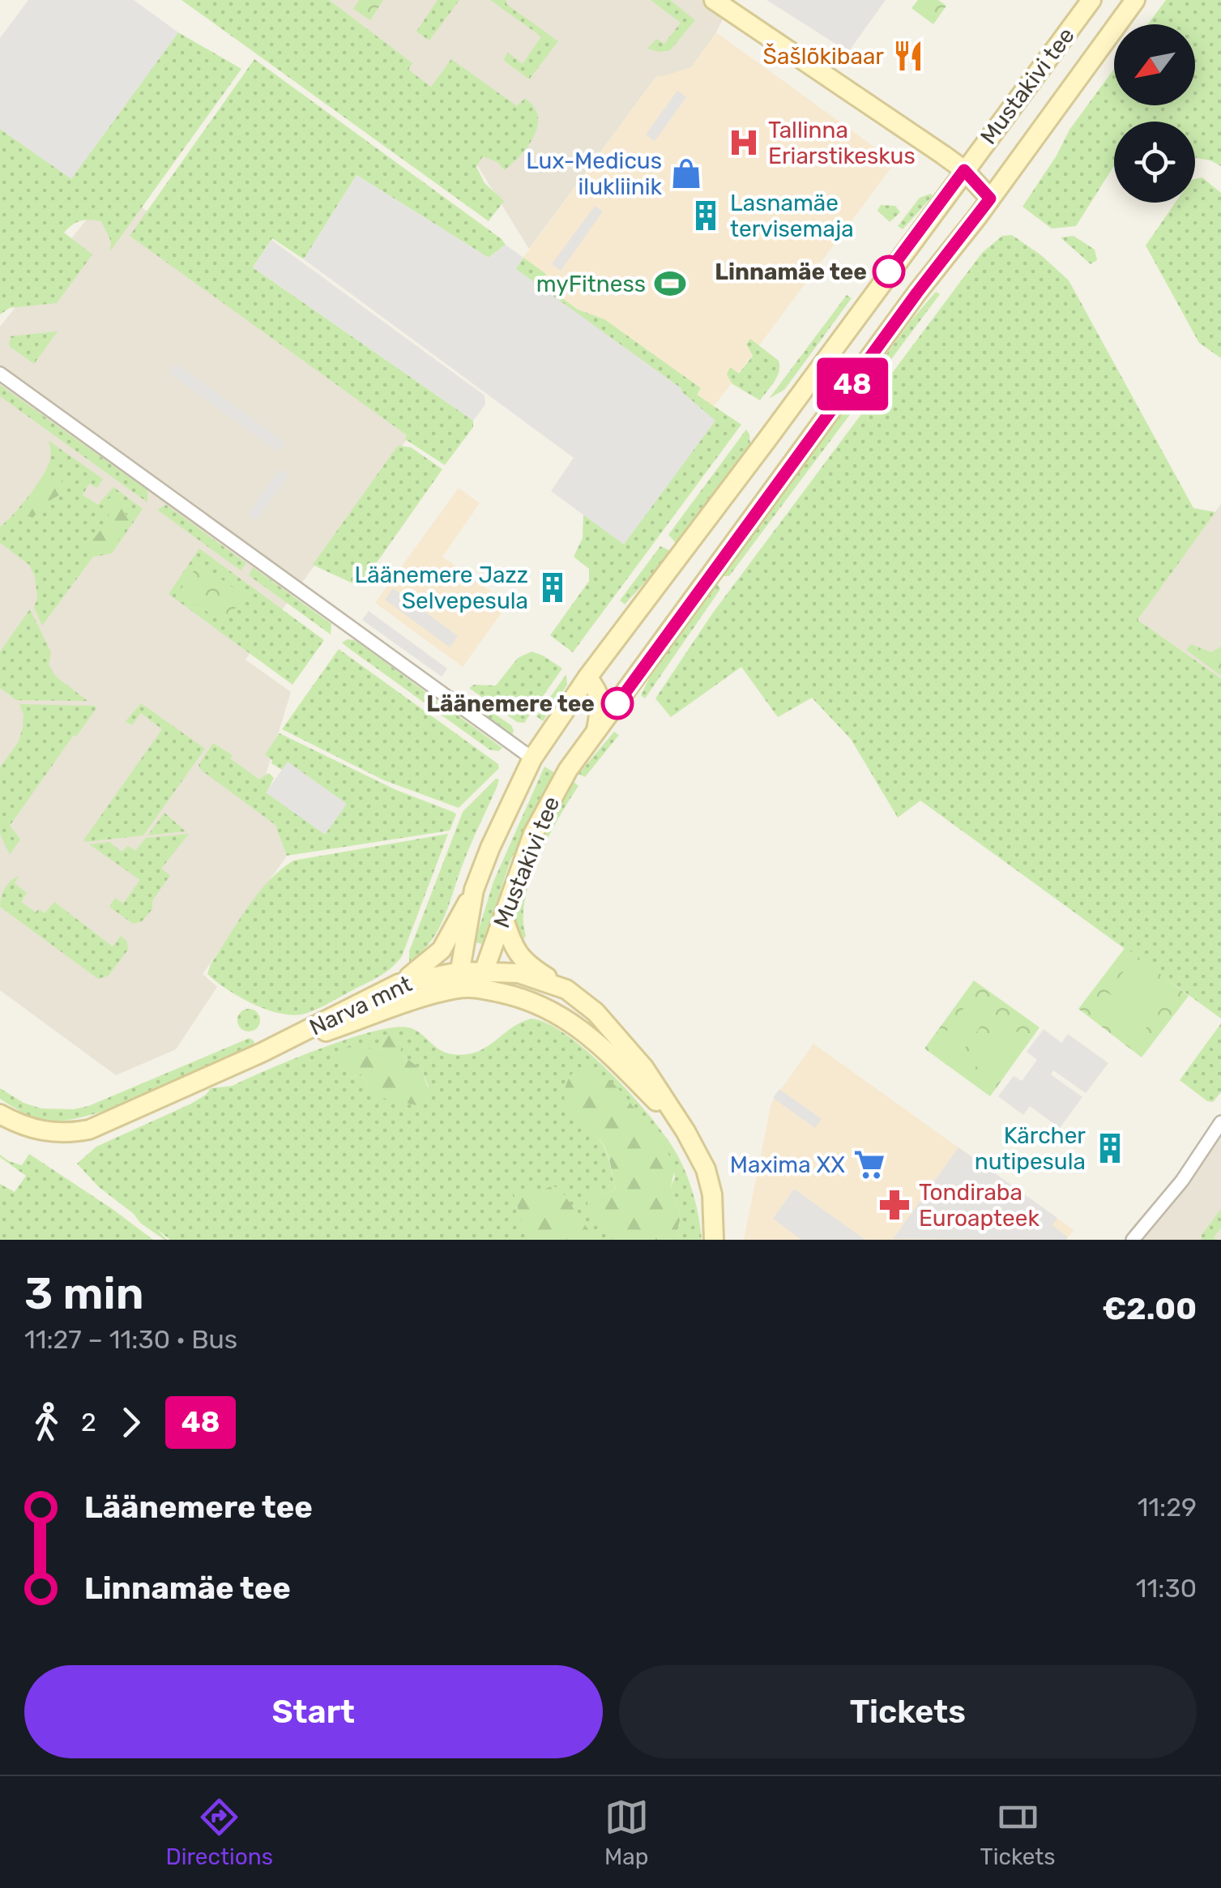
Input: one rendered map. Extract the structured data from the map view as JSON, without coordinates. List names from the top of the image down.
{
  "streets": {
    "main road": ["Mustakivi tee", "Narva mnt"]
  },
  "crossings": [
    ["Mustakivi tee", "Narva mnt"]
  ],
  "places": {
    "restaurant": ["Šašlõkibaar"],
    "hospital": ["Tallinna Eriarstikeskus"],
    "shop": ["Lux-Medicus ilukliinik"],
    "building": ["Lasnamäe tervisemaja", "Läänemere Jazz Selvepesula", "Kärcher nutipesula"],
    "other": ["Linnamäe tee", "Läänemere tee"],
    "sports": ["myFitness"],
    "supermarket": ["Maxima XX"],
    "pharmacy": ["Tondiraba Euroapteek"]
  },
  "lines": ["bus line 48"],
  "north": "bottom left",
  "page": {
    "on_map": "48",
    "heading": ["3 min", "11:27 – 11:30 · Bus", "€2.00"],
    "legs": ["2", "48"],
    "list": [
      {
        "name": "Läänemere tee",
        "value": "11:29"
      },
      {
        "name": "Linnamäe tee",
        "value": "11:30"
      }
    ],
    "buttons": ["Start", "Tickets"],
    "tabs": ["Directions", "Map", "Tickets"]
  }
}
